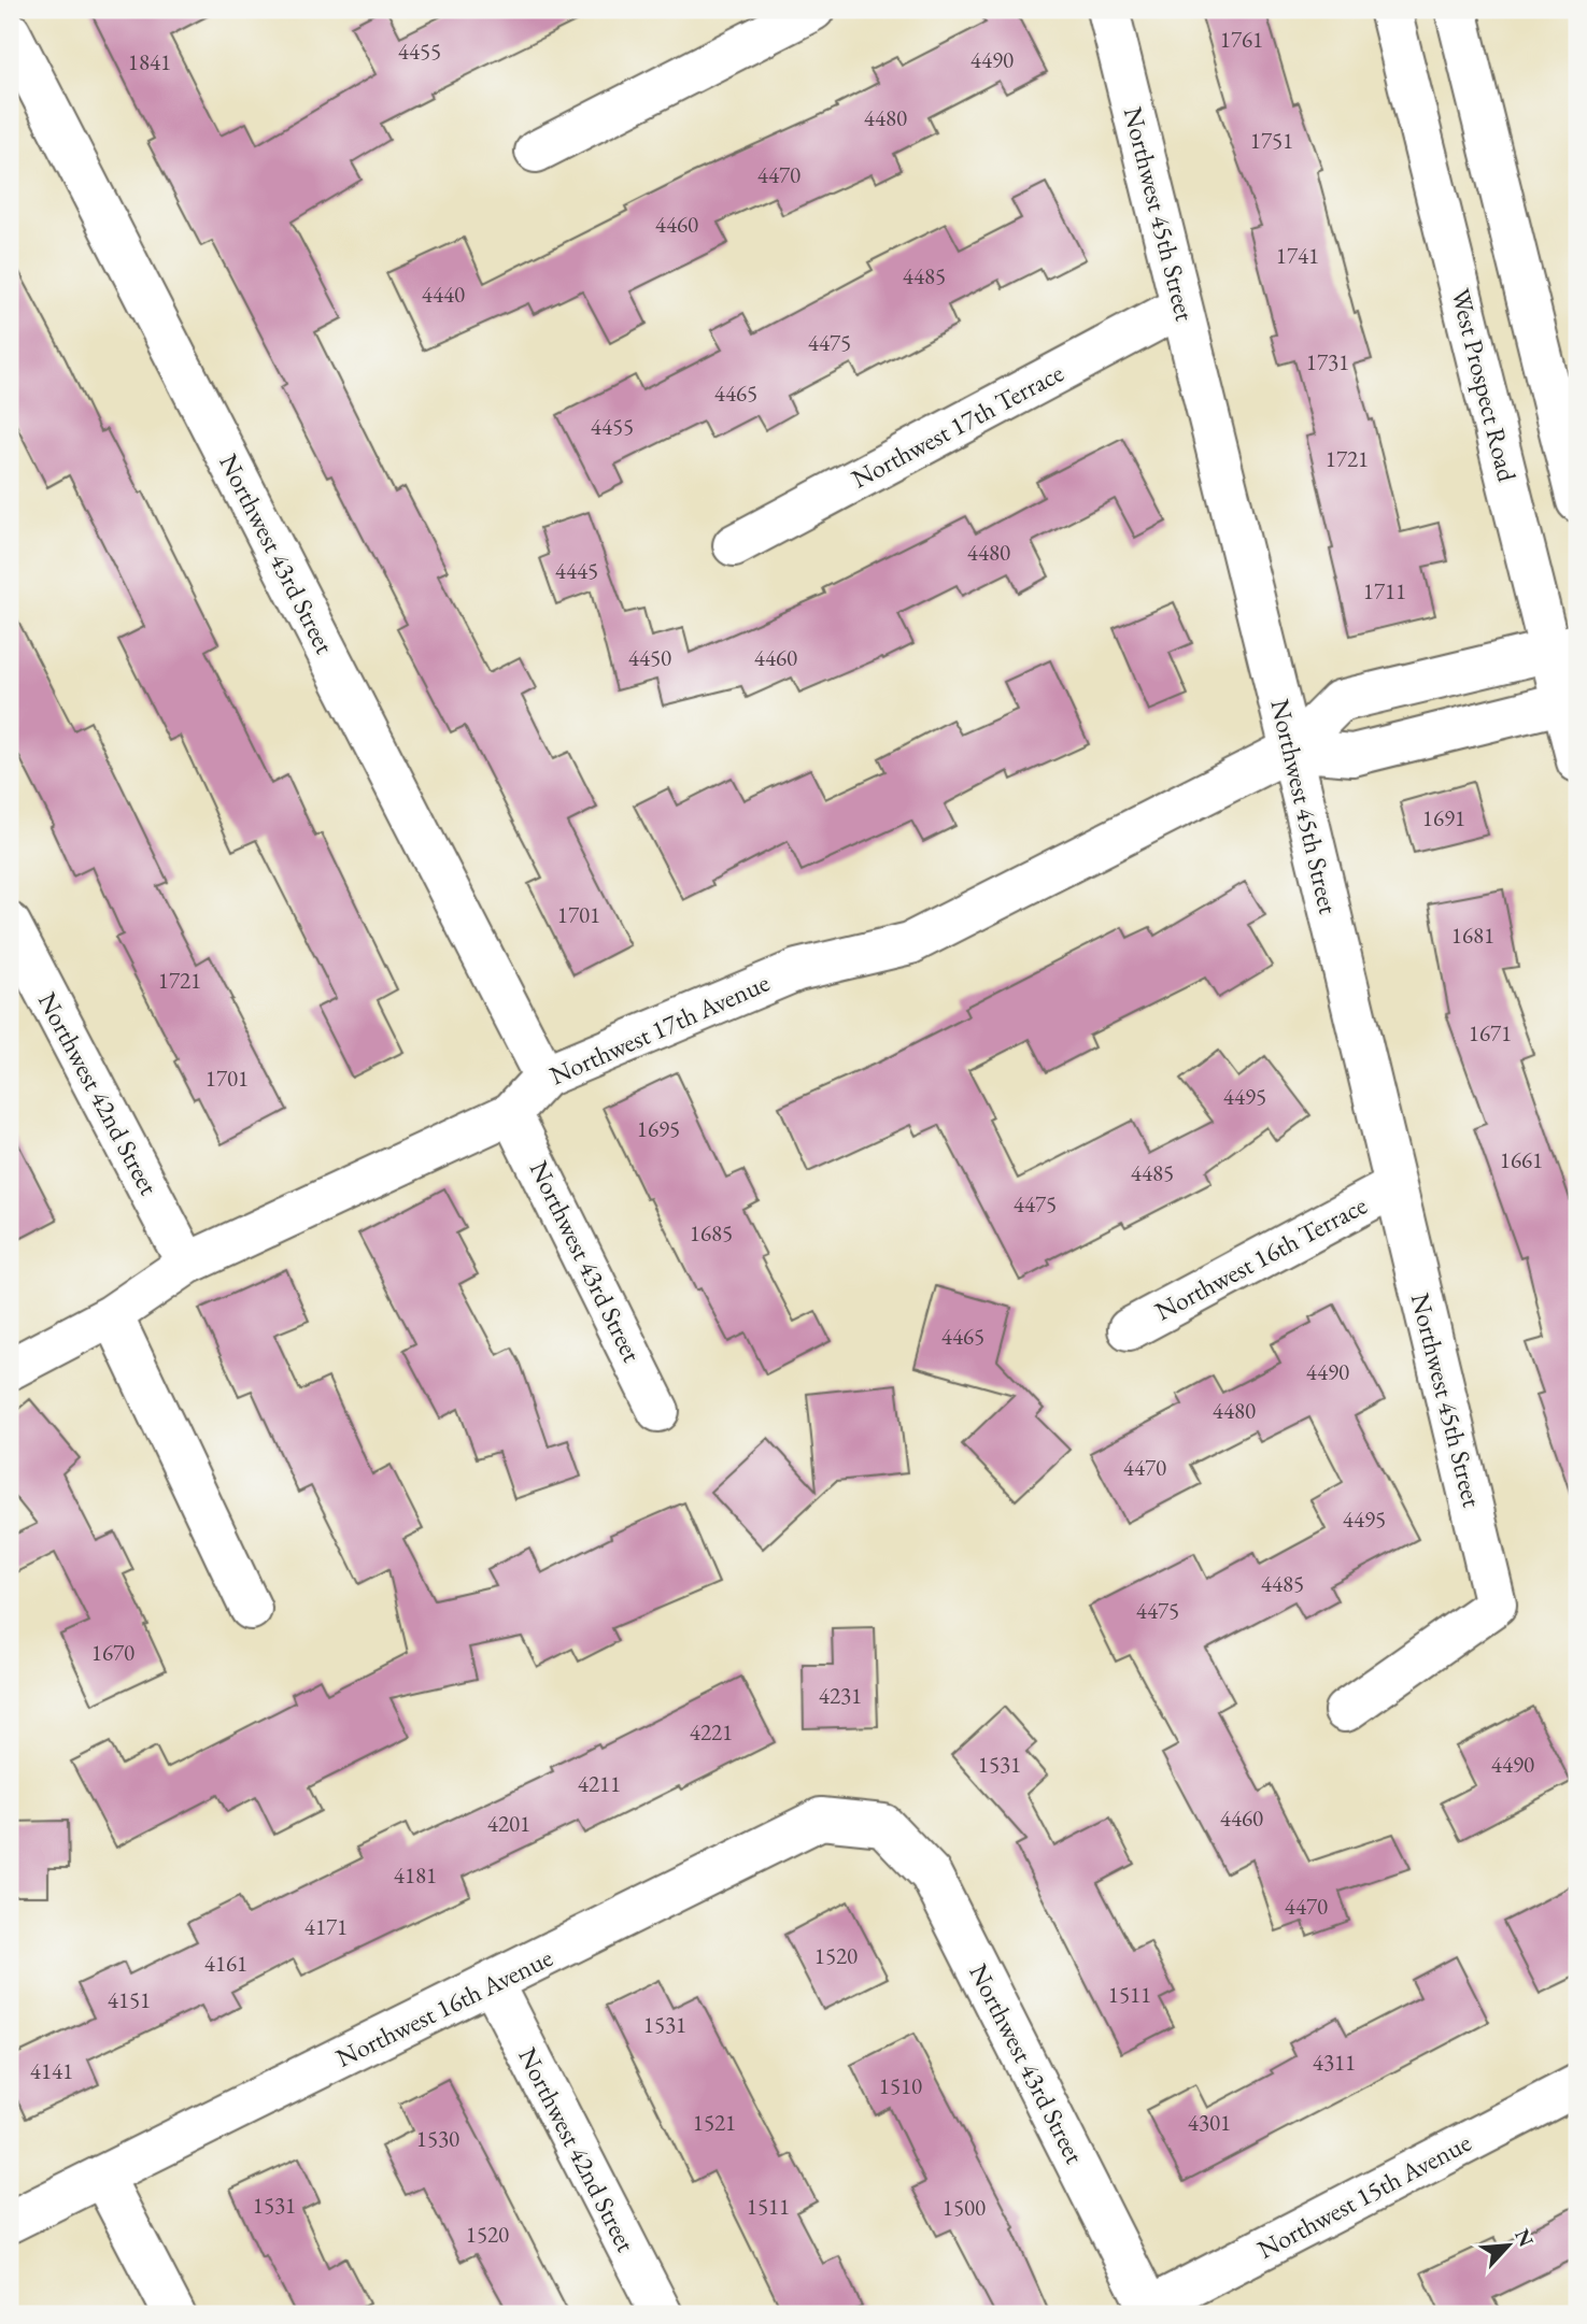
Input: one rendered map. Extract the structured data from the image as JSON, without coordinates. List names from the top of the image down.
{
  "streets": {
    "street": [
      "Northwest 45th Street",
      "West Prospect Road",
      "Northwest 17th Terrace",
      "Northwest 43rd Street",
      "Northwest 17th Avenue",
      "Northwest 42nd Street",
      "Northwest 16th Terrace",
      "Northwest 16th Avenue",
      "Northwest 15th Avenue"
    ]
  },
  "crossings": [
    ["Northwest 45th Street", "Northwest 17th Terrace"],
    ["Northwest 45th Street", "Northwest 17th Avenue"],
    ["Northwest 45th Street", "Northwest 16th Terrace"],
    ["West Prospect Road", "Northwest 17th Avenue"],
    ["Northwest 43rd Street", "Northwest 17th Avenue"],
    ["Northwest 43rd Street", "Northwest 16th Avenue"],
    ["Northwest 43rd Street", "Northwest 15th Avenue"],
    ["Northwest 17th Avenue", "Northwest 42nd Street"],
    ["Northwest 42nd Street", "Northwest 16th Avenue"]
  ],
  "house_numbers": [
    "1761",
    "4455",
    "4490",
    "1841",
    "4480",
    "1751",
    "4470",
    "4460",
    "1741",
    "4485",
    "4440",
    "4475",
    "1731",
    "4465",
    "4455",
    "1721",
    "4480",
    "4445",
    "1711",
    "4450",
    "4460",
    "1691",
    "1701",
    "1681",
    "1721",
    "1671",
    "1701",
    "4495",
    "1695",
    "1661",
    "4485",
    "4475",
    "1685",
    "4465",
    "4490",
    "4480",
    "4470",
    "4495",
    "4485",
    "4475",
    "1670",
    "4231",
    "4221",
    "1531",
    "4490",
    "4211",
    "4460",
    "4201",
    "4181",
    "4470",
    "4171",
    "1520",
    "4161",
    "1511",
    "4151",
    "1531",
    "4311",
    "4141",
    "1510",
    "1521",
    "4301",
    "1530",
    "1531",
    "1511",
    "1500",
    "1520"
  ],
  "north": "top right"
}
